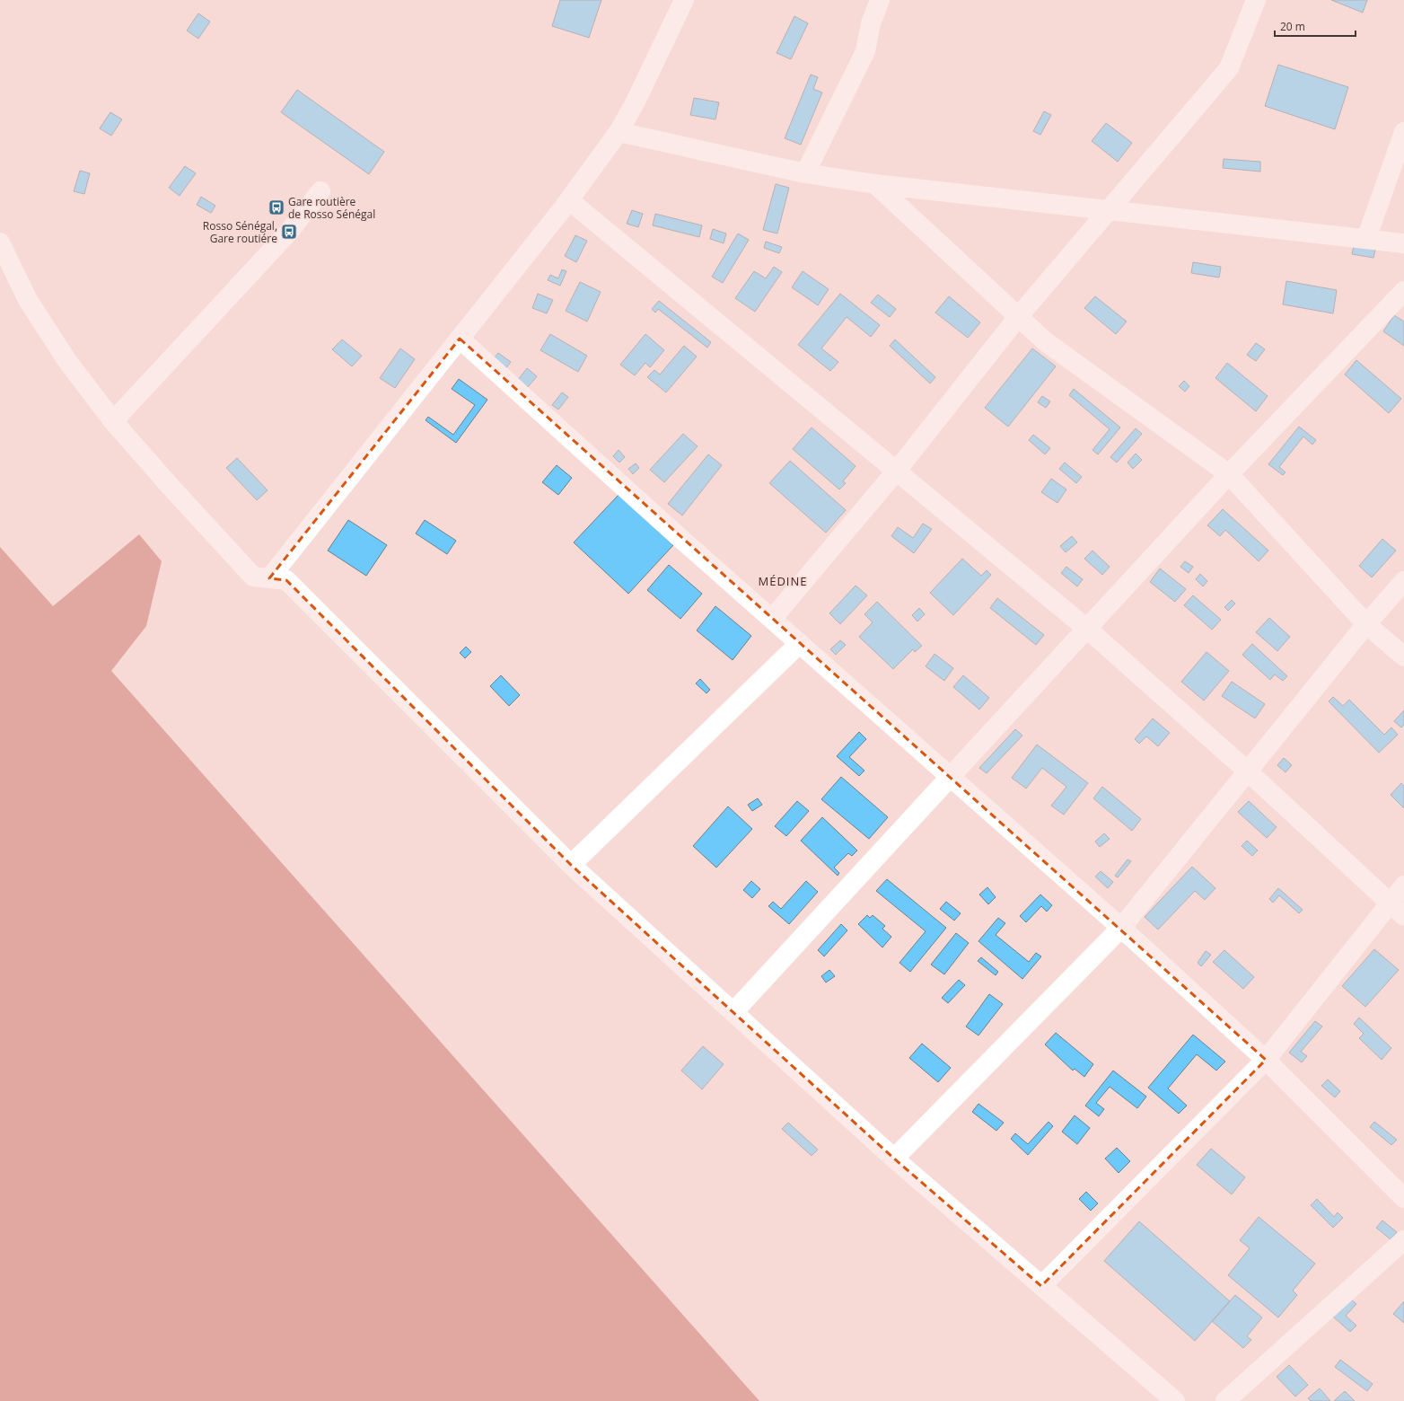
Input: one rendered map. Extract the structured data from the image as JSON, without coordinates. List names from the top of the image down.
{
  "districts": ["MÉDINE"],
  "places": {
    "bus stop": ["Gare routière de Rosso Sénégal", "Rosso Sénégal, Gare routiére"]
  },
  "scale_bar": "20 m"
}
